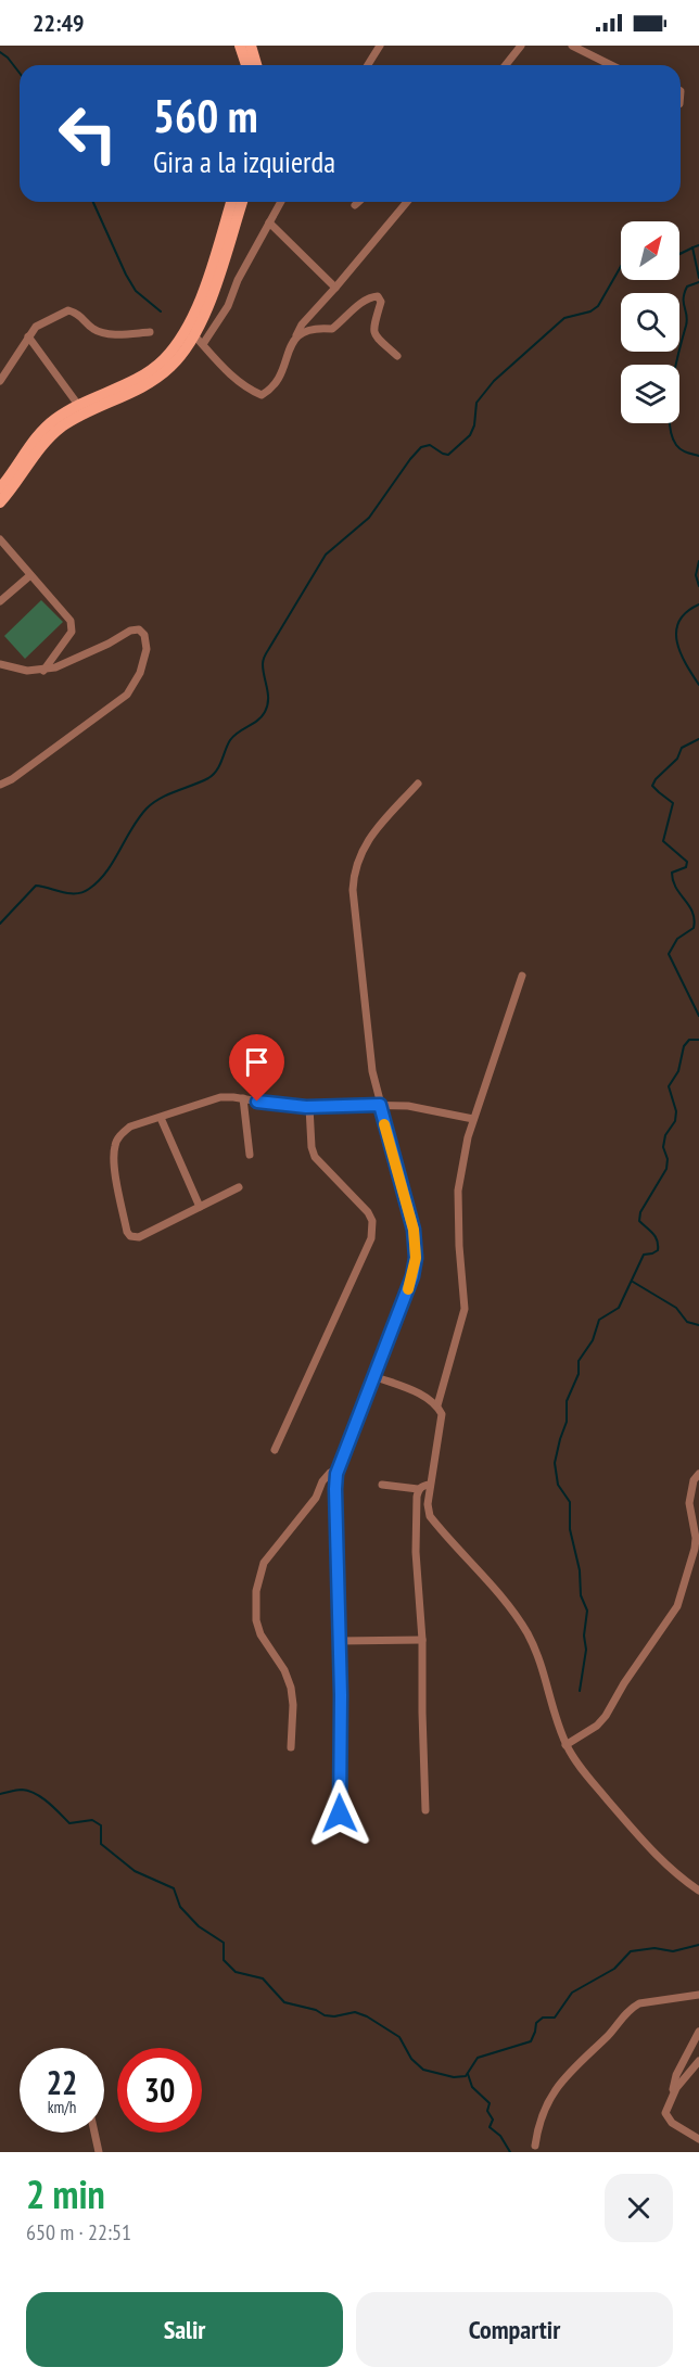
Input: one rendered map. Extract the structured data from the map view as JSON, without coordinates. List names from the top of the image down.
{
  "north": "top right",
  "page": {
    "status": "22:49",
    "turn": ["560 m", "Gira a la izquierda"],
    "speed": "22 km/h",
    "limit": "30",
    "heading": ["2 min", "650 m · 22:51"],
    "buttons": ["Salir", "Compartir"]
  }
}
